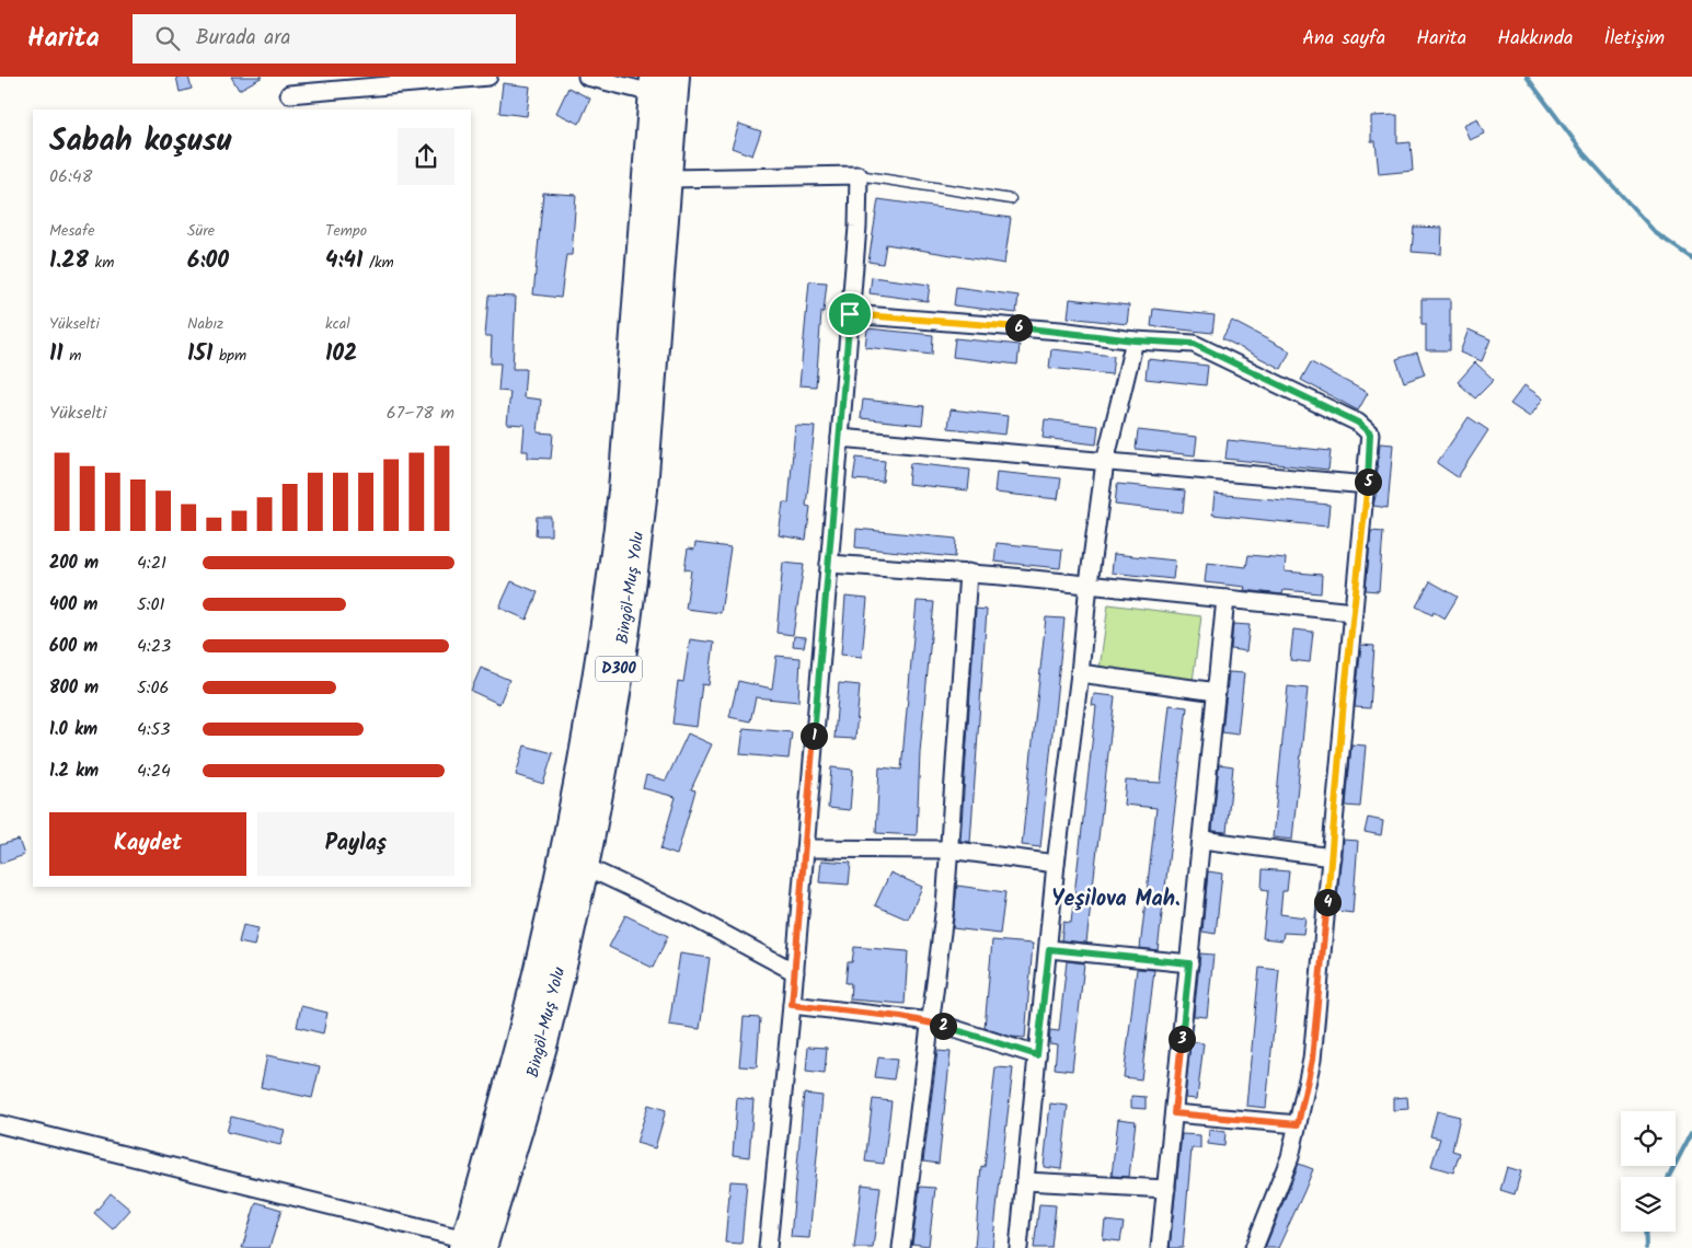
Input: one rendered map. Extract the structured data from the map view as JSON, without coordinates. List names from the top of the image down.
{
  "streets": {
    "highway": ["Bingöl-Muş Yolu", "D300"]
  },
  "districts": ["Yeşilova Mah."],
  "page": {
    "header": "Harita",
    "search": "Burada ara",
    "nav": [
      "Ana sayfa",
      "Harita",
      "Hakkında",
      "İletişim"
    ],
    "heading": ["Sabah koşusu", "06:48"],
    "stats": [
      ["Mesafe", "1.28 km"],
      ["Süre", "6:00"],
      ["Tempo", "4:41 /km"],
      ["Yükselti", "11 m"],
      ["Nabız", "151 bpm"],
      ["kcal", "102"]
    ],
    "pins": [
      "6",
      "5",
      "1",
      "4",
      "2",
      "3"
    ],
    "chart": ["Yükselti", "67–78 m"],
    "list": [
      {
        "name": "200 m",
        "note": "4:21"
      },
      {
        "name": "400 m",
        "note": "5:01"
      },
      {
        "name": "600 m",
        "note": "4:23"
      },
      {
        "name": "800 m",
        "note": "5:06"
      },
      {
        "name": "1.0 km",
        "note": "4:53"
      },
      {
        "name": "1.2 km",
        "note": "4:24"
      }
    ],
    "buttons": ["Kaydet", "Paylaş"]
  }
}
